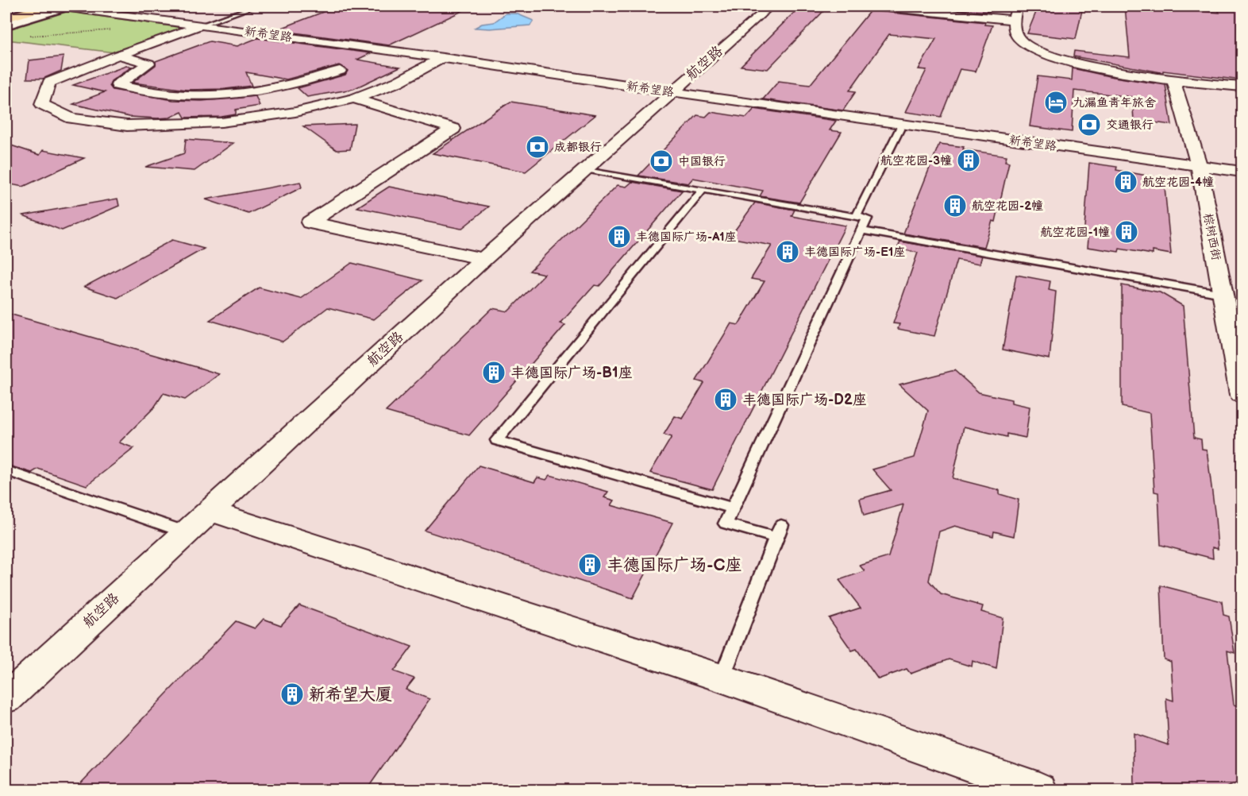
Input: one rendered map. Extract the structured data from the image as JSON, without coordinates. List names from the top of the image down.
{
  "streets": {
    "street": ["新希望路", "航空路", "棕树西街"]
  },
  "crossings": [
    ["新希望路", "航空路"],
    ["新希望路", "棕树西街"]
  ],
  "places": {
    "hotel": ["九漏鱼青年旅舍"],
    "bank": ["交通银行", "成都银行", "中国银行"],
    "building": [
      "航空花园-3幢",
      "航空花园-4幢",
      "航空花园-2幢",
      "航空花园-1幢",
      "丰德国际广场-A1座",
      "丰德国际广场-E1座",
      "丰德国际广场-B1座",
      "丰德国际广场-D2座",
      "丰德国际广场-C座",
      "新希望大厦"
    ]
  }
}
